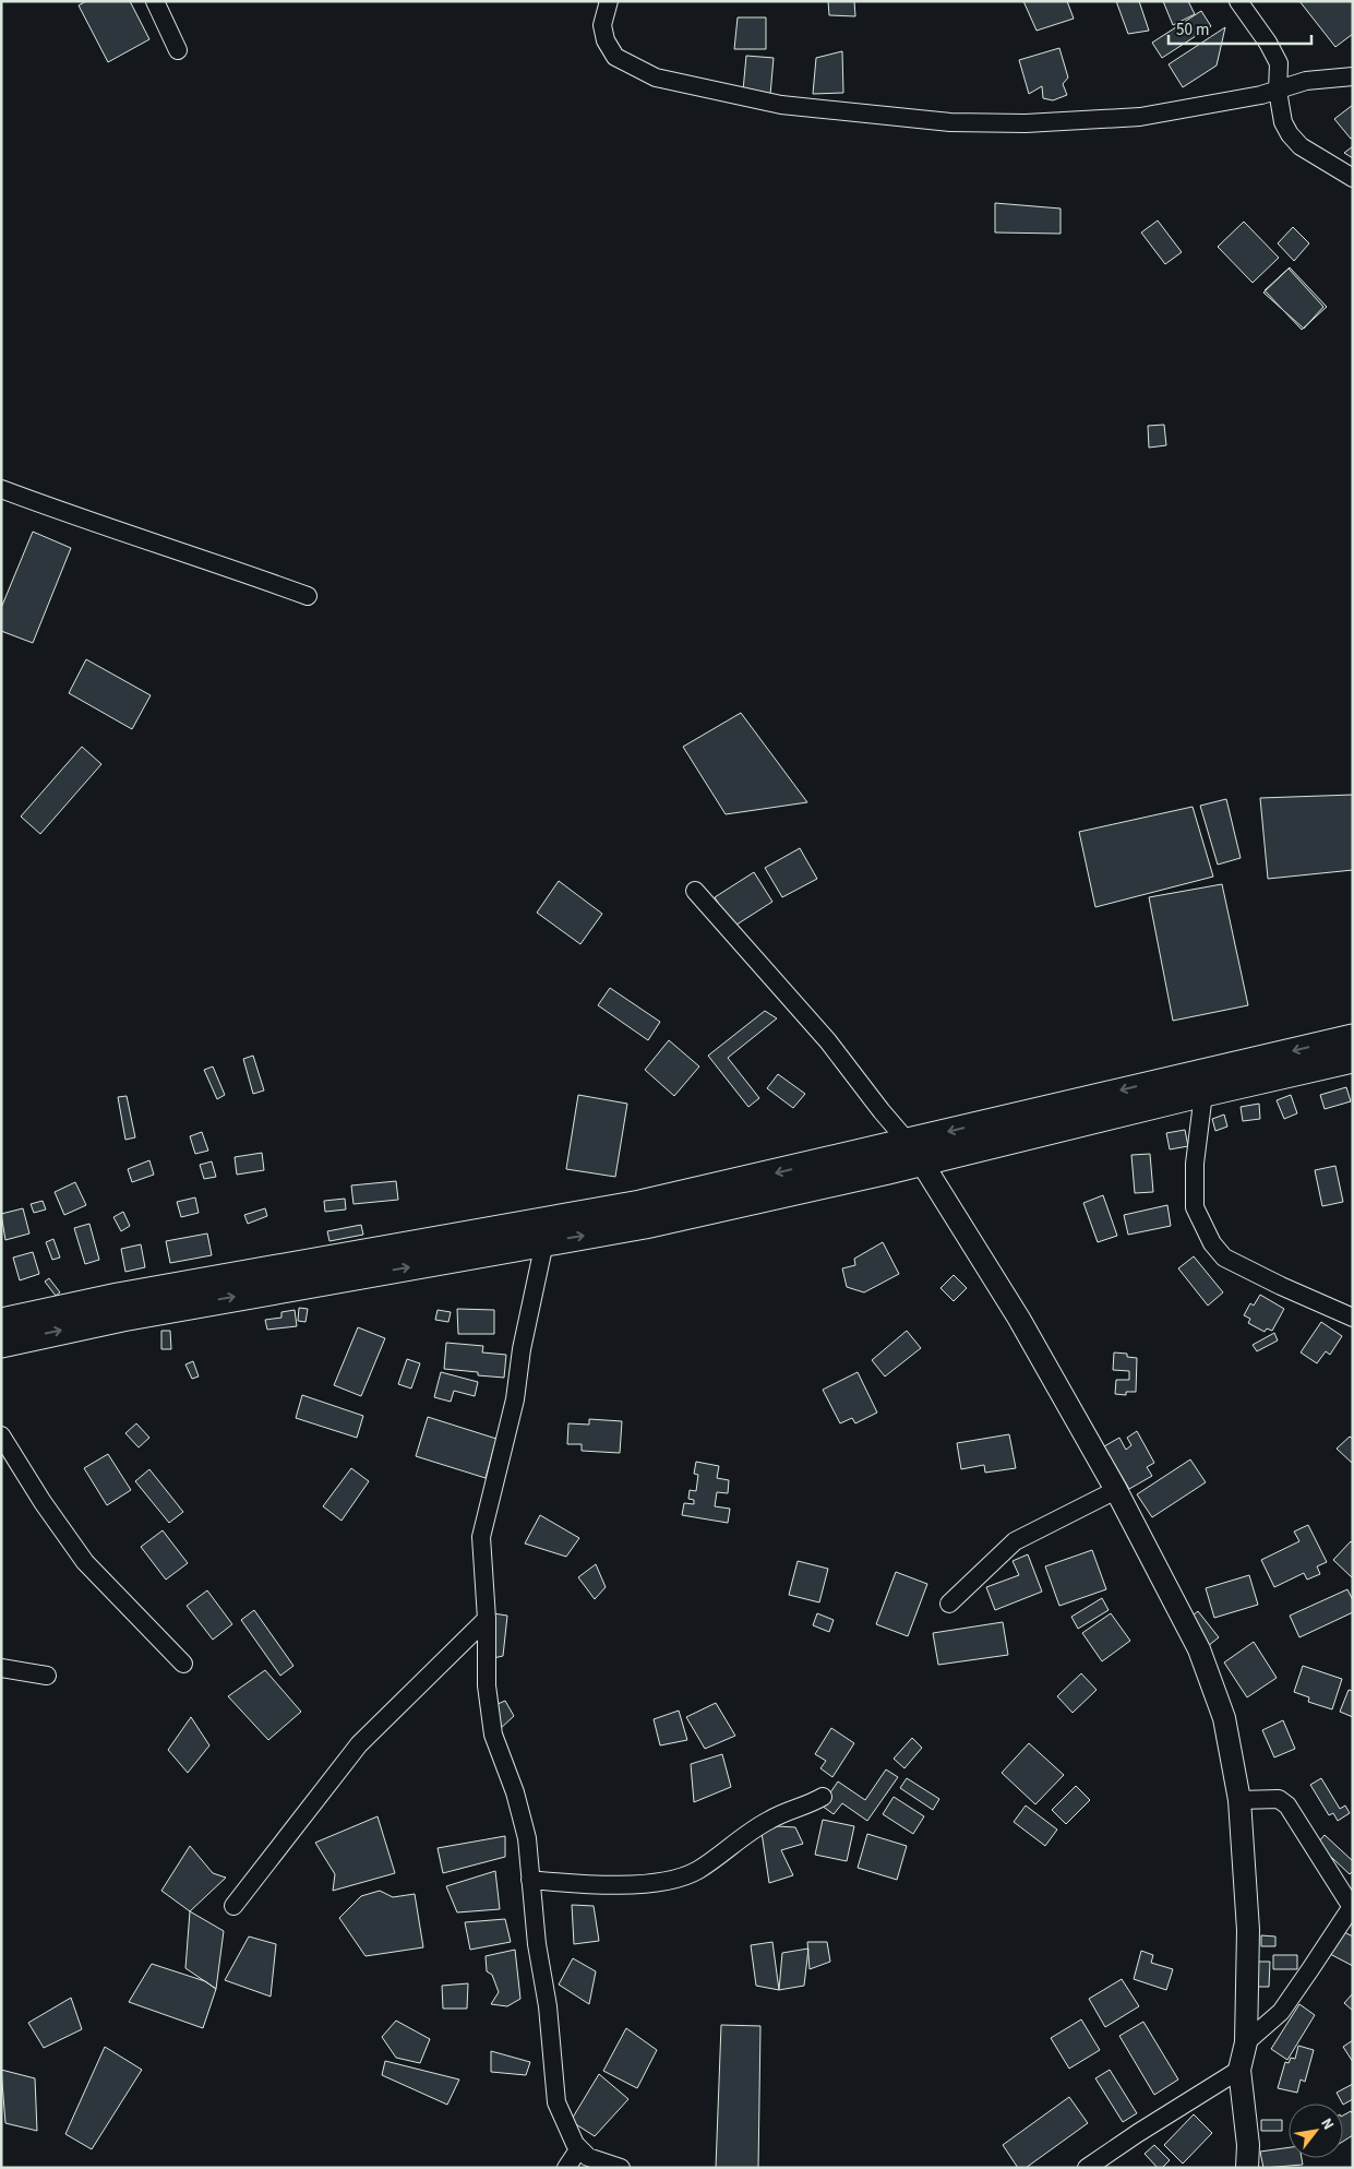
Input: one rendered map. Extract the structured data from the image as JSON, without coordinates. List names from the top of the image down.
{
  "scale_bar": "50 m",
  "north": "top right"
}
